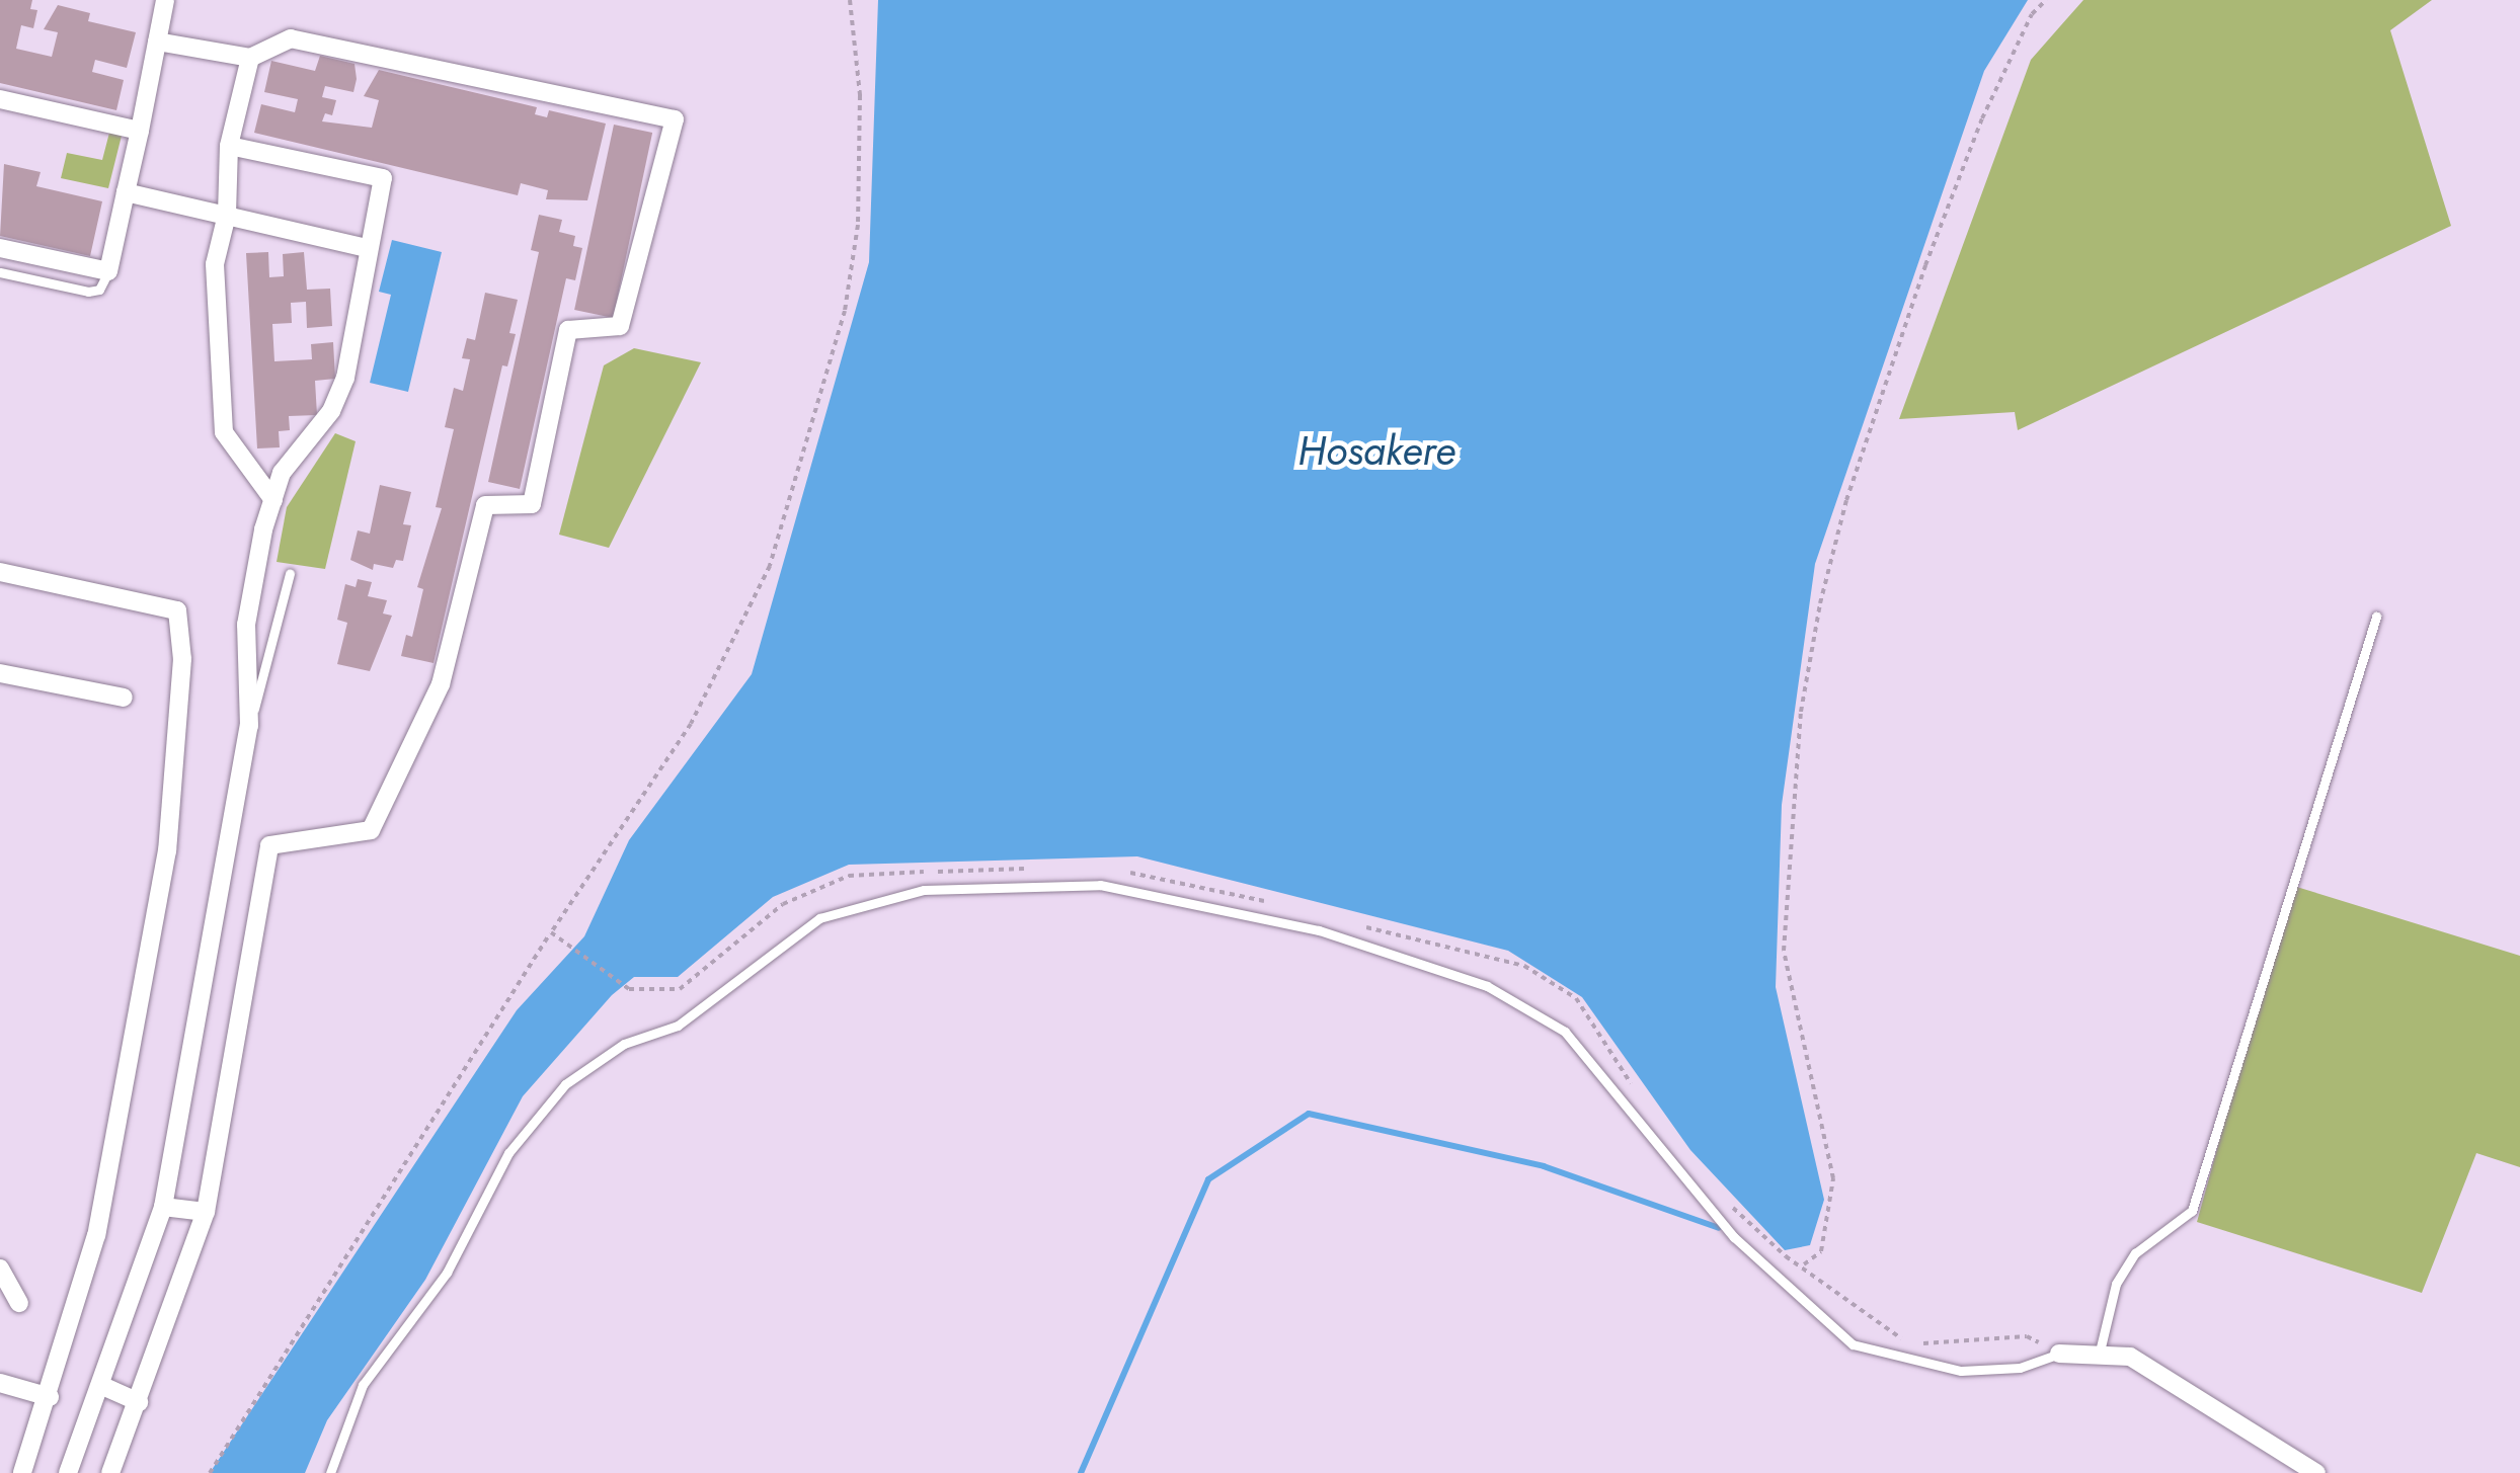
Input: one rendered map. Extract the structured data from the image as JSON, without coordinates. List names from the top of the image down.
{
  "water": ["Hosakere"]
}
